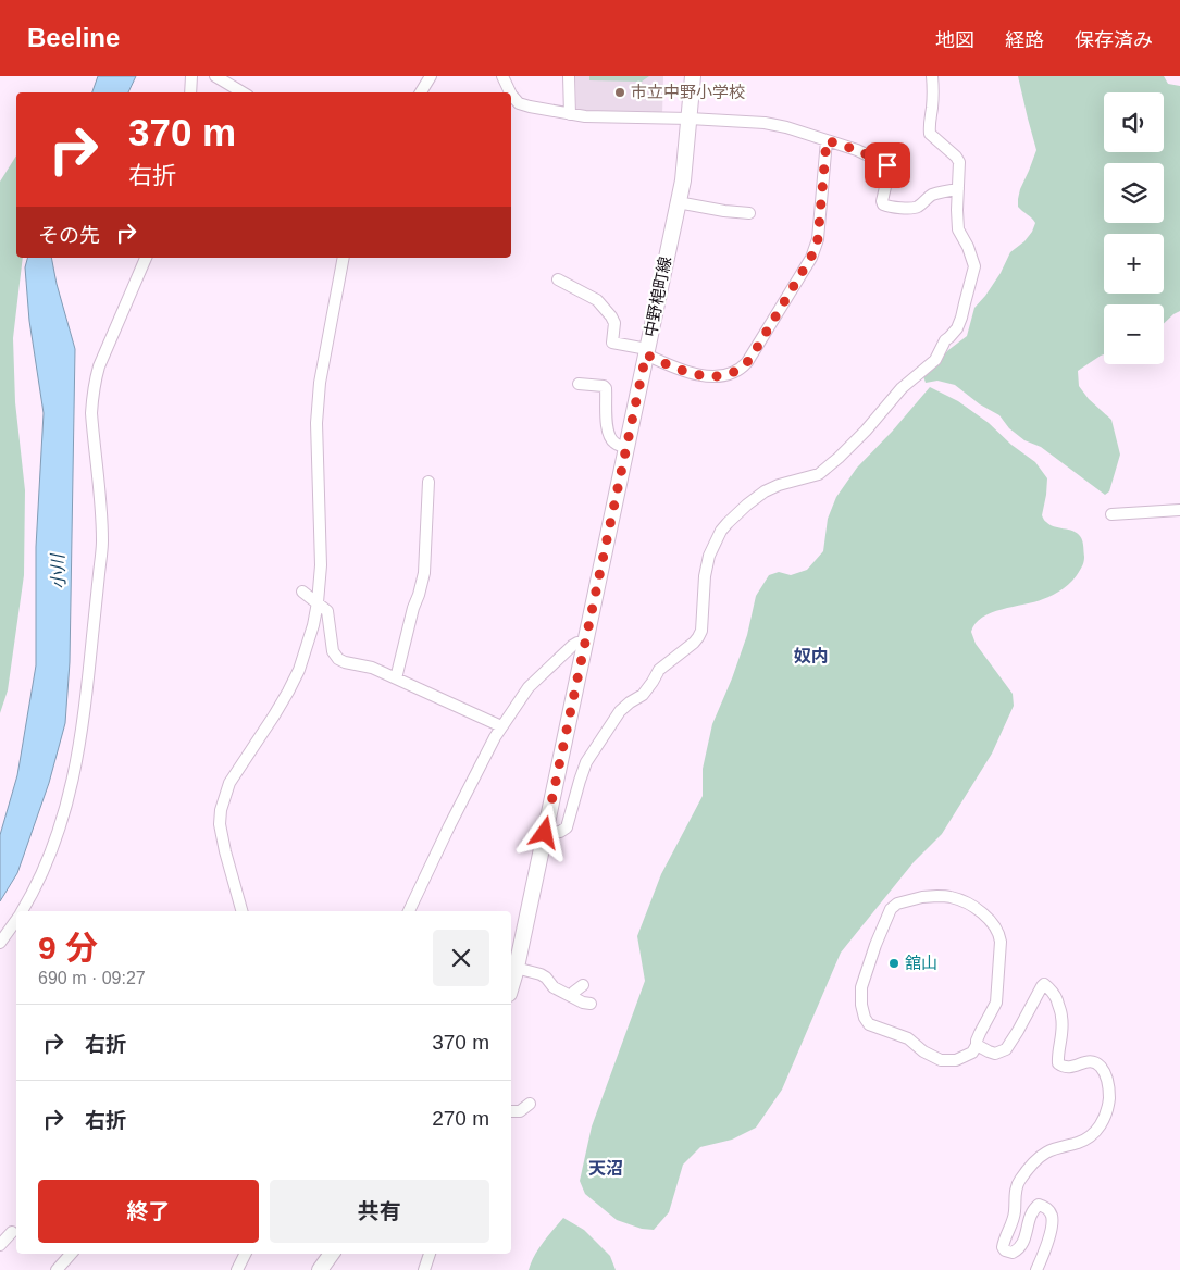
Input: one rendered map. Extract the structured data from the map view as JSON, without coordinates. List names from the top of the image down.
{
  "streets": {
    "main road": ["中野梍町線"]
  },
  "districts": ["奴内", "天沼"],
  "water": ["小川"],
  "places": ["市立中野小学校", "舘山"],
  "page": {
    "header": "Beeline",
    "nav": ["地図", "経路", "保存済み"],
    "map_buttons": ["+", "−"],
    "turn": ["370 m", "右折"],
    "then": "その先",
    "heading": ["9 分", "690 m · 09:27"],
    "list": [
      {
        "name": "右折",
        "value": "370 m"
      },
      {
        "name": "右折",
        "value": "270 m"
      }
    ],
    "buttons": ["終了", "共有"]
  }
}
